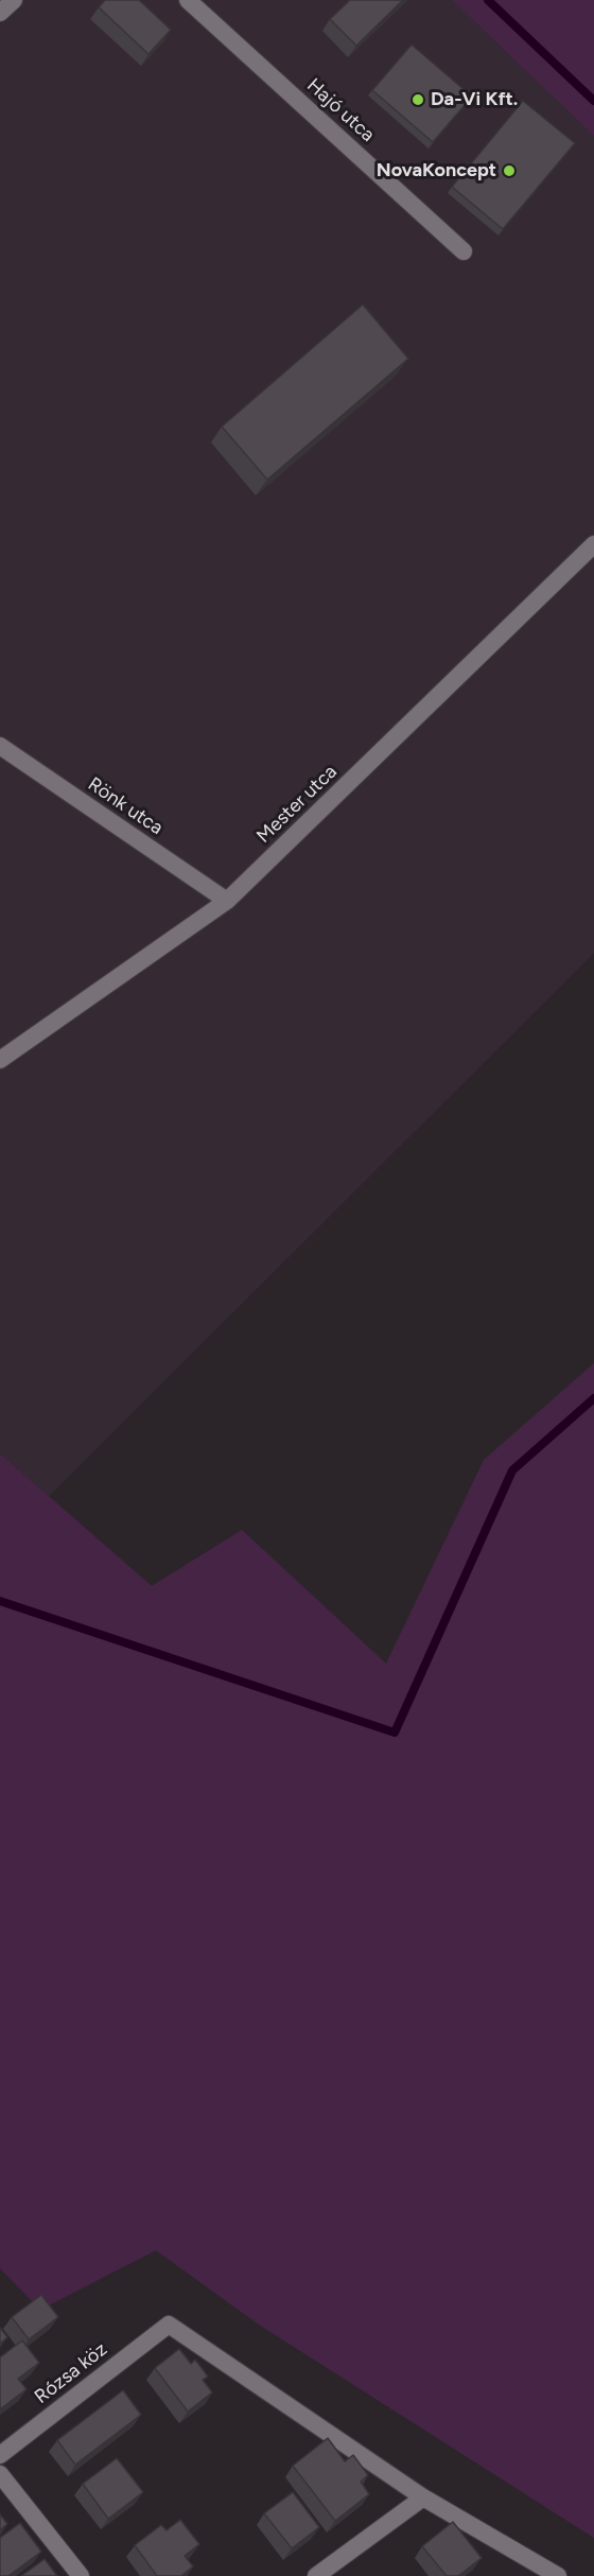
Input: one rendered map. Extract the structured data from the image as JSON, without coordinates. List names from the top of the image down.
{
  "streets": {
    "street": [
      "Hajó utca",
      "Mester utca",
      "Rönk utca",
      "Rózsa köz"
    ]
  },
  "crossings": [
    ["Mester utca", "Rönk utca"]
  ],
  "places": ["Da-Vi Kft.", "NovaKoncept"]
}
